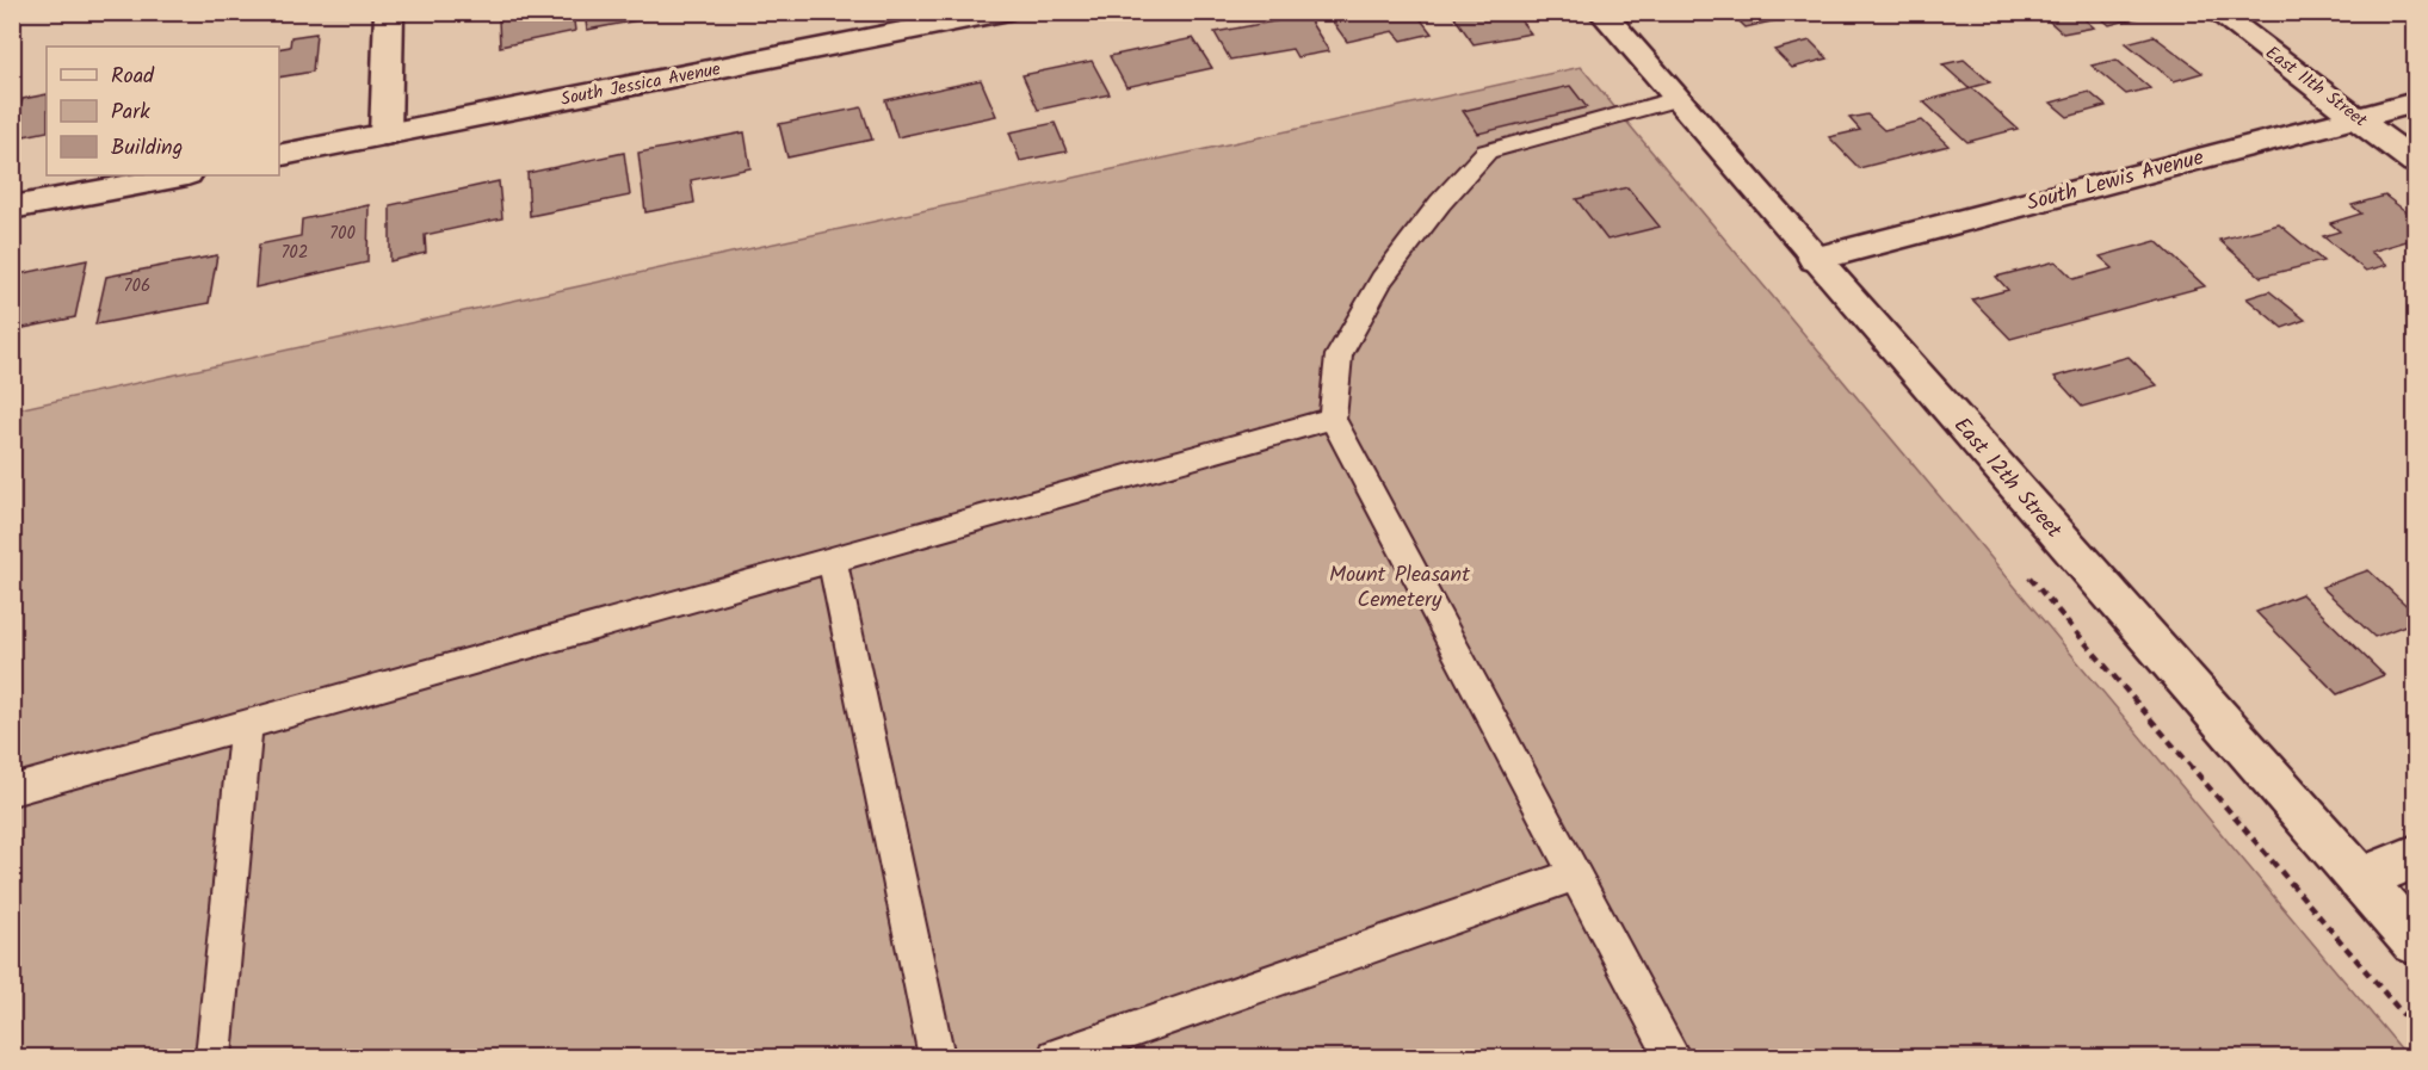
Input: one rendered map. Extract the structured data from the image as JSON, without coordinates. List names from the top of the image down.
{
  "streets": {
    "street": [
      "South Jessica Avenue",
      "East 11th Street",
      "South Lewis Avenue",
      "East 12th Street"
    ]
  },
  "crossings": [
    ["East 11th Street", "South Lewis Avenue"],
    ["South Lewis Avenue", "East 12th Street"]
  ],
  "parks": ["Mount Pleasant Cemetery"],
  "house_numbers": ["700", "702", "706"],
  "legend": ["Road", "Park", "Building"]
}
